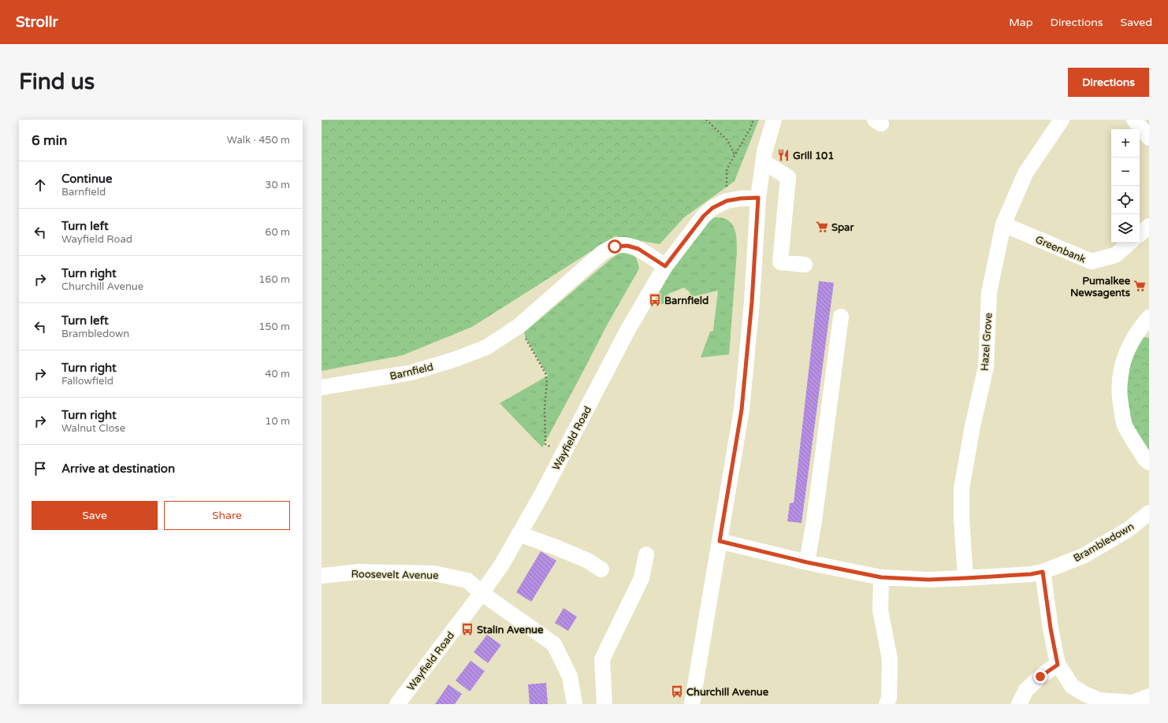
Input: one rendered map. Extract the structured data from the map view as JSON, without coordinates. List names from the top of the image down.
{
  "streets": {
    "street": [
      "Greenbank",
      "Hazel Grove",
      "Barnfield",
      "Wayfield Road",
      "Brambledown",
      "Roosevelt Avenue"
    ]
  },
  "crossings": [
    ["Greenbank", "Hazel Grove"],
    ["Hazel Grove", "Brambledown"],
    ["Barnfield", "Wayfield Road"],
    ["Wayfield Road", "Roosevelt Avenue"]
  ],
  "places": {
    "restaurant": ["Grill 101"],
    "supermarket": ["Spar", "Pumalkee Newsagents"],
    "bus stop": ["Barnfield", "Stalin Avenue", "Churchill Avenue"]
  },
  "page": {
    "header": "Strollr",
    "nav": ["Map", "Directions", "Saved"],
    "buttons": [
      "Directions",
      ["Save", "Share"]
    ],
    "title": "Find us",
    "heading": ["6 min", "Walk · 450 m"],
    "map_buttons": ["+", "−"],
    "list": [
      ["Continue", "Barnfield", "30 m"],
      ["Turn left", "Wayfield Road", "60 m"],
      ["Turn right", "Churchill Avenue", "160 m"],
      ["Turn left", "Brambledown", "150 m"],
      ["Turn right", "Fallowfield", "40 m"],
      ["Turn right", "Walnut Close", "10 m"],
      "Arrive at destination"
    ]
  }
}
